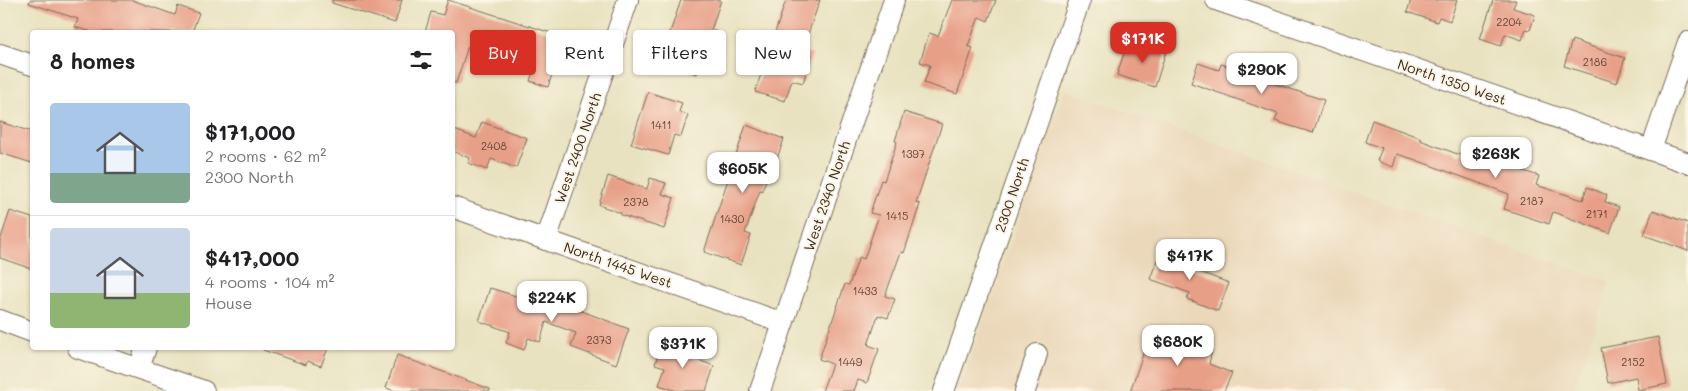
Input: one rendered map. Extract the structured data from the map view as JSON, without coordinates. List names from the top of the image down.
{
  "streets": {
    "street": [
      "North 1350 West",
      "West 2400 North",
      "2300 North",
      "West 2340 North",
      "North 1445 West"
    ]
  },
  "crossings": [
    ["West 2400 North", "North 1445 West"],
    ["West 2340 North", "North 1445 West"]
  ],
  "house_numbers": [
    "2204",
    "2186",
    "1411",
    "2408",
    "1397",
    "2187",
    "2378",
    "2171",
    "1415",
    "1430",
    "1433",
    "2373",
    "1449",
    "2152"
  ],
  "page": {
    "price": [
      "$171K",
      "$290K",
      "$263K",
      "$605K",
      "$417K",
      "$224K",
      "$680K",
      "$371K"
    ],
    "chip": [
      "Buy",
      "Rent",
      "Filters",
      "New"
    ],
    "heading": "8 homes",
    "list": [
      {
        "name": "$171,000",
        "note": "2 rooms · 62 m² · 2300 North"
      },
      {
        "name": "$417,000",
        "note": "4 rooms · 104 m² · House"
      }
    ]
  }
}
